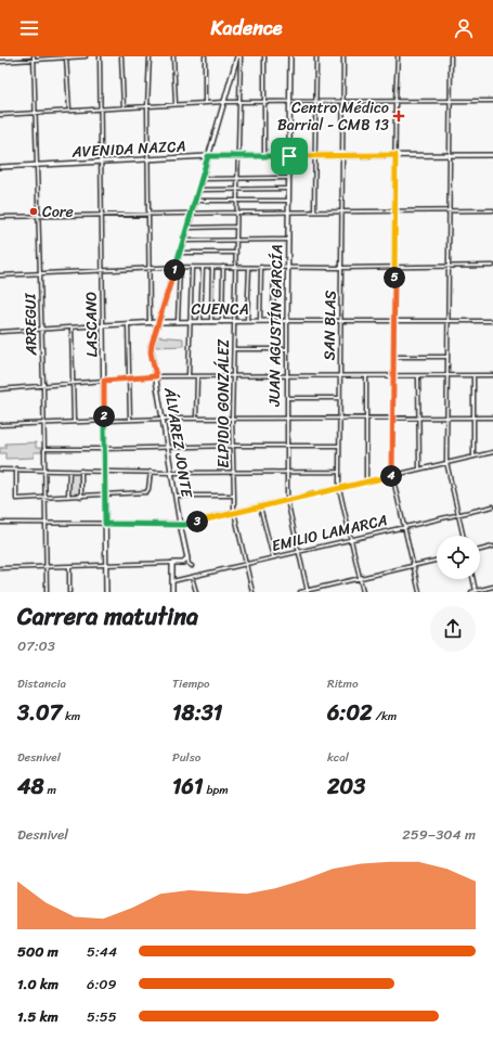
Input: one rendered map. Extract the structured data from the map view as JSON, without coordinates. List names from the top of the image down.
{
  "streets": {
    "street": [
      "AVENIDA NAZCA",
      "CUENCA",
      "ARREGUI",
      "LASCANO",
      "JUAN AGUSTÍN GARCÍA",
      "SAN BLAS",
      "ELPIDIO GONZÁLEZ",
      "ÁLVAREZ JONTE",
      "EMILIO LAMARCA"
    ]
  },
  "crossings": [
    ["AVENIDA NAZCA", "ARREGUI"],
    ["AVENIDA NAZCA", "LASCANO"],
    ["AVENIDA NAZCA", "JUAN AGUSTÍN GARCÍA"],
    ["AVENIDA NAZCA", "SAN BLAS"],
    ["AVENIDA NAZCA", "ELPIDIO GONZÁLEZ"],
    ["AVENIDA NAZCA", "ÁLVAREZ JONTE"],
    ["CUENCA", "ARREGUI"],
    ["CUENCA", "LASCANO"],
    ["CUENCA", "JUAN AGUSTÍN GARCÍA"],
    ["CUENCA", "SAN BLAS"],
    ["CUENCA", "ELPIDIO GONZÁLEZ"],
    ["CUENCA", "ÁLVAREZ JONTE"],
    ["JUAN AGUSTÍN GARCÍA", "EMILIO LAMARCA"],
    ["SAN BLAS", "EMILIO LAMARCA"],
    ["ELPIDIO GONZÁLEZ", "EMILIO LAMARCA"]
  ],
  "places": {
    "health": ["Centro Médico Barrial - CMB 13"],
    "other": ["Core"]
  },
  "page": {
    "header": "Kadence",
    "pins": [
      "1",
      "5",
      "2",
      "4",
      "3"
    ],
    "heading": ["Carrera matutina", "07:03"],
    "stats": [
      ["Distancia", "3.07 km"],
      ["Tiempo", "18:31"],
      ["Ritmo", "6:02 /km"],
      ["Desnivel", "48 m"],
      ["Pulso", "161 bpm"],
      ["kcal", "203"]
    ],
    "chart": ["Desnivel", "259–304 m"],
    "list": [
      {
        "name": "500 m",
        "note": "5:44"
      },
      {
        "name": "1.0 km",
        "note": "6:09"
      },
      {
        "name": "1.5 km",
        "note": "5:55"
      }
    ]
  }
}
